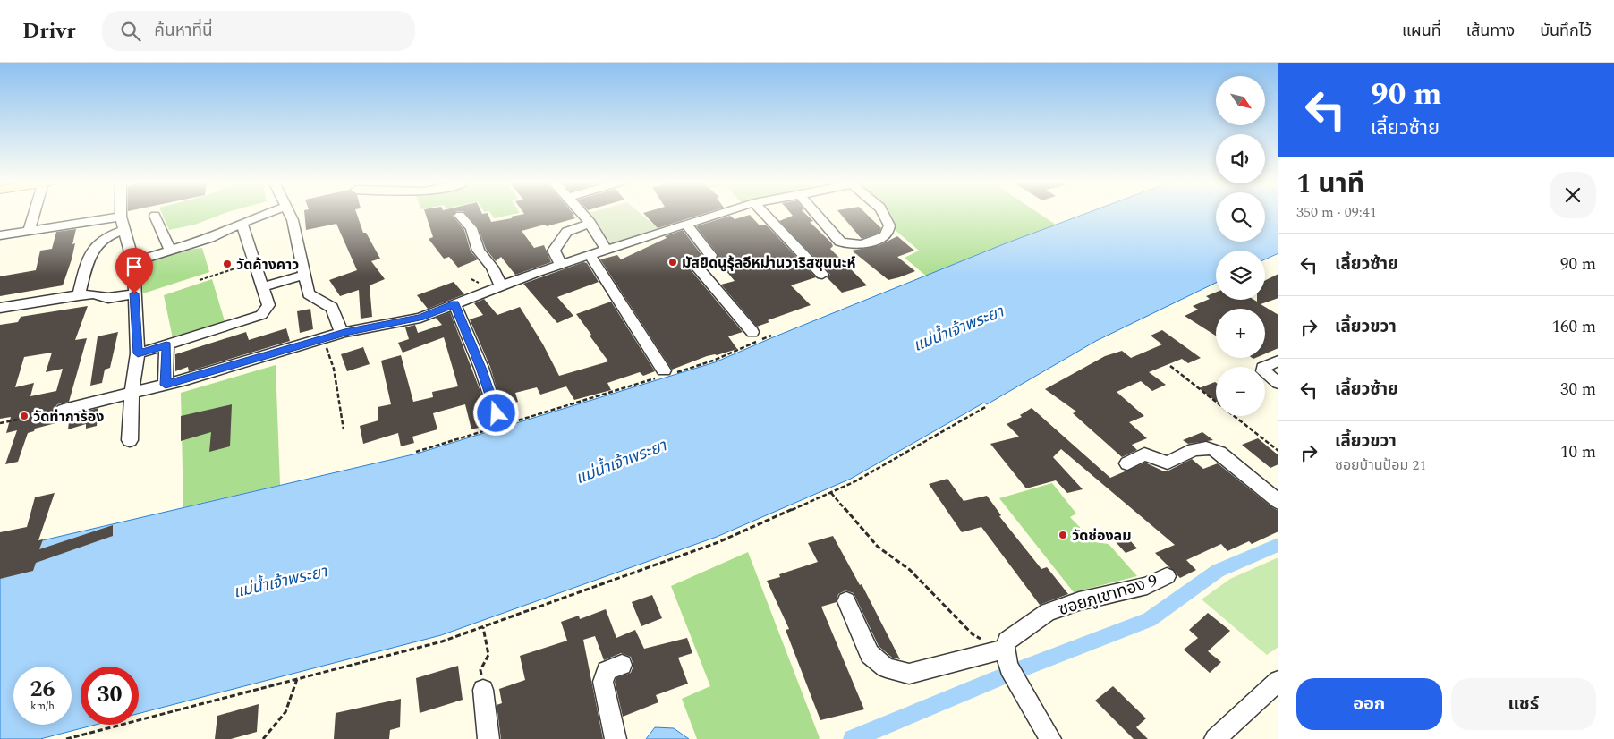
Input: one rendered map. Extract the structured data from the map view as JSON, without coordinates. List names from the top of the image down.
{
  "streets": {
    "street": ["ซอยภูเขาทอง 9"]
  },
  "water": ["แม่น้ำเจ้าพระยา"],
  "places": [
    "มัสยิดนูรุ้ลอีหม่านวาริสซุนนะห์",
    "วัดค้างคาว",
    "วัดท่าการ้อง",
    "วัดช่องลม"
  ],
  "north": "bottom right",
  "page": {
    "header": "Drivr",
    "search": "ค้นหาที่นี่",
    "nav": ["แผนที่", "เส้นทาง", "บันทึกไว้"],
    "turn": ["90 m", "เลี้ยวซ้าย"],
    "map_buttons": ["+", "−"],
    "heading": ["1 นาที", "350 m · 09:41"],
    "list": [
      {
        "name": "เลี้ยวซ้าย",
        "value": "90 m"
      },
      {
        "name": "เลี้ยวขวา",
        "value": "160 m"
      },
      {
        "name": "เลี้ยวซ้าย",
        "value": "30 m"
      },
      {
        "name": "เลี้ยวขวา",
        "note": "ซอยบ้านป้อม 21",
        "value": "10 m"
      }
    ],
    "speed": "26 km/h",
    "limit": "30",
    "buttons": ["ออก", "แชร์"]
  }
}
